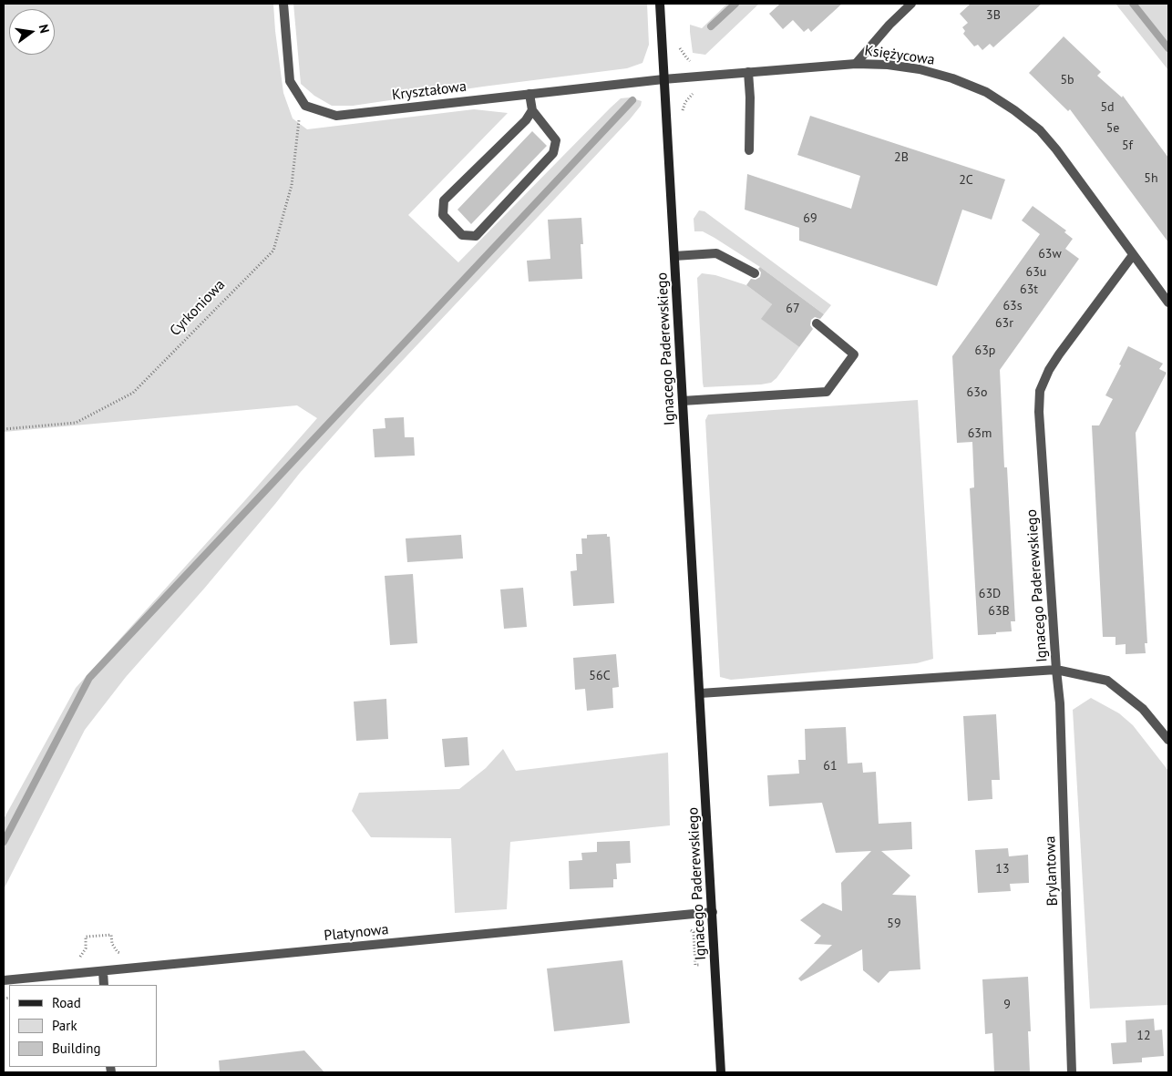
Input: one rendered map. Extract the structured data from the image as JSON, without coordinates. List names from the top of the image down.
{
  "streets": {
    "street": [
      "Księżycowa",
      "Kryształowa",
      "Ignacego Paderewskiego",
      "Brylantowa",
      "Platynowa"
    ],
    "path": ["Cyrkoniowa"]
  },
  "crossings": [
    ["Księżycowa", "Kryształowa"],
    ["Księżycowa", "Ignacego Paderewskiego"],
    ["Kryształowa", "Cyrkoniowa"],
    ["Kryształowa", "Ignacego Paderewskiego"],
    ["Ignacego Paderewskiego", "Brylantowa"],
    ["Ignacego Paderewskiego", "Platynowa"]
  ],
  "house_numbers": [
    "3B",
    "5b",
    "5d",
    "5e",
    "5f",
    "2B",
    "5h",
    "2C",
    "69",
    "63w",
    "63u",
    "63t",
    "63s",
    "67",
    "63r",
    "63p",
    "63o",
    "63m",
    "63D",
    "63B",
    "56C",
    "61",
    "13",
    "59",
    "9",
    "12"
  ],
  "legend": ["Road", "Park", "Building"],
  "north": "right"
}
